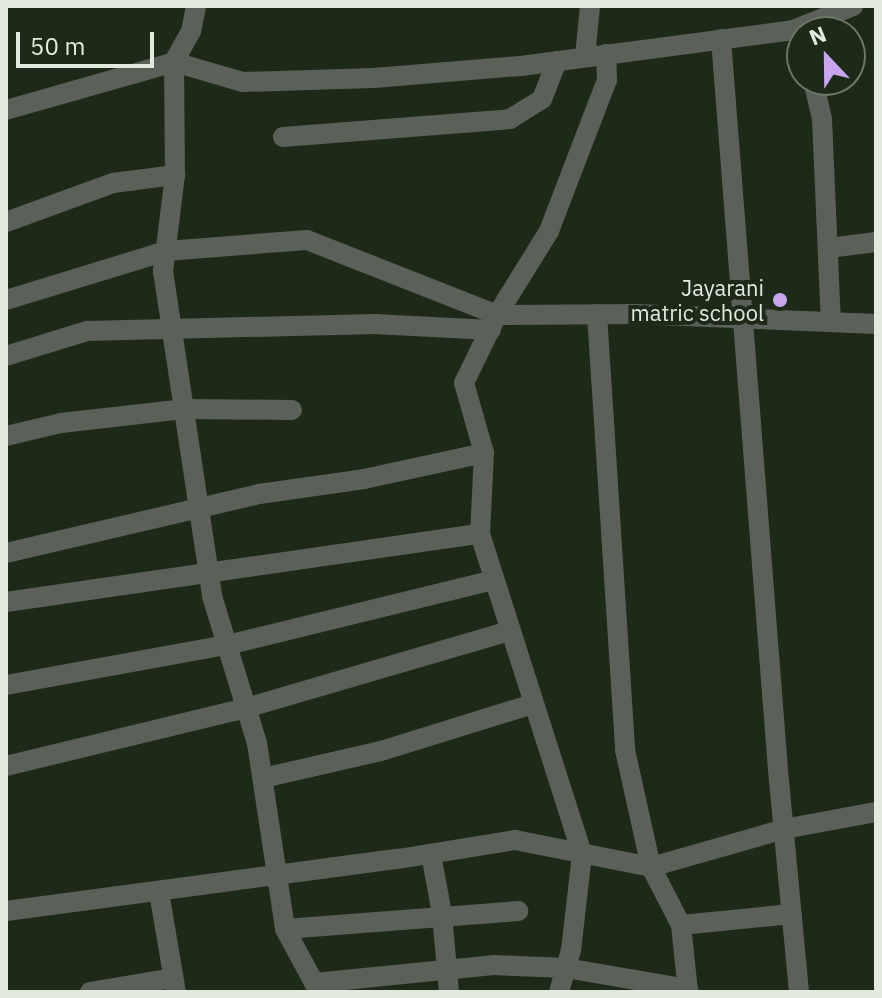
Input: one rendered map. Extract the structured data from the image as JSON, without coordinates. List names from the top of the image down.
{
  "places": ["Jayarani matric school"],
  "scale_bar": "50 m",
  "north": "top"
}
